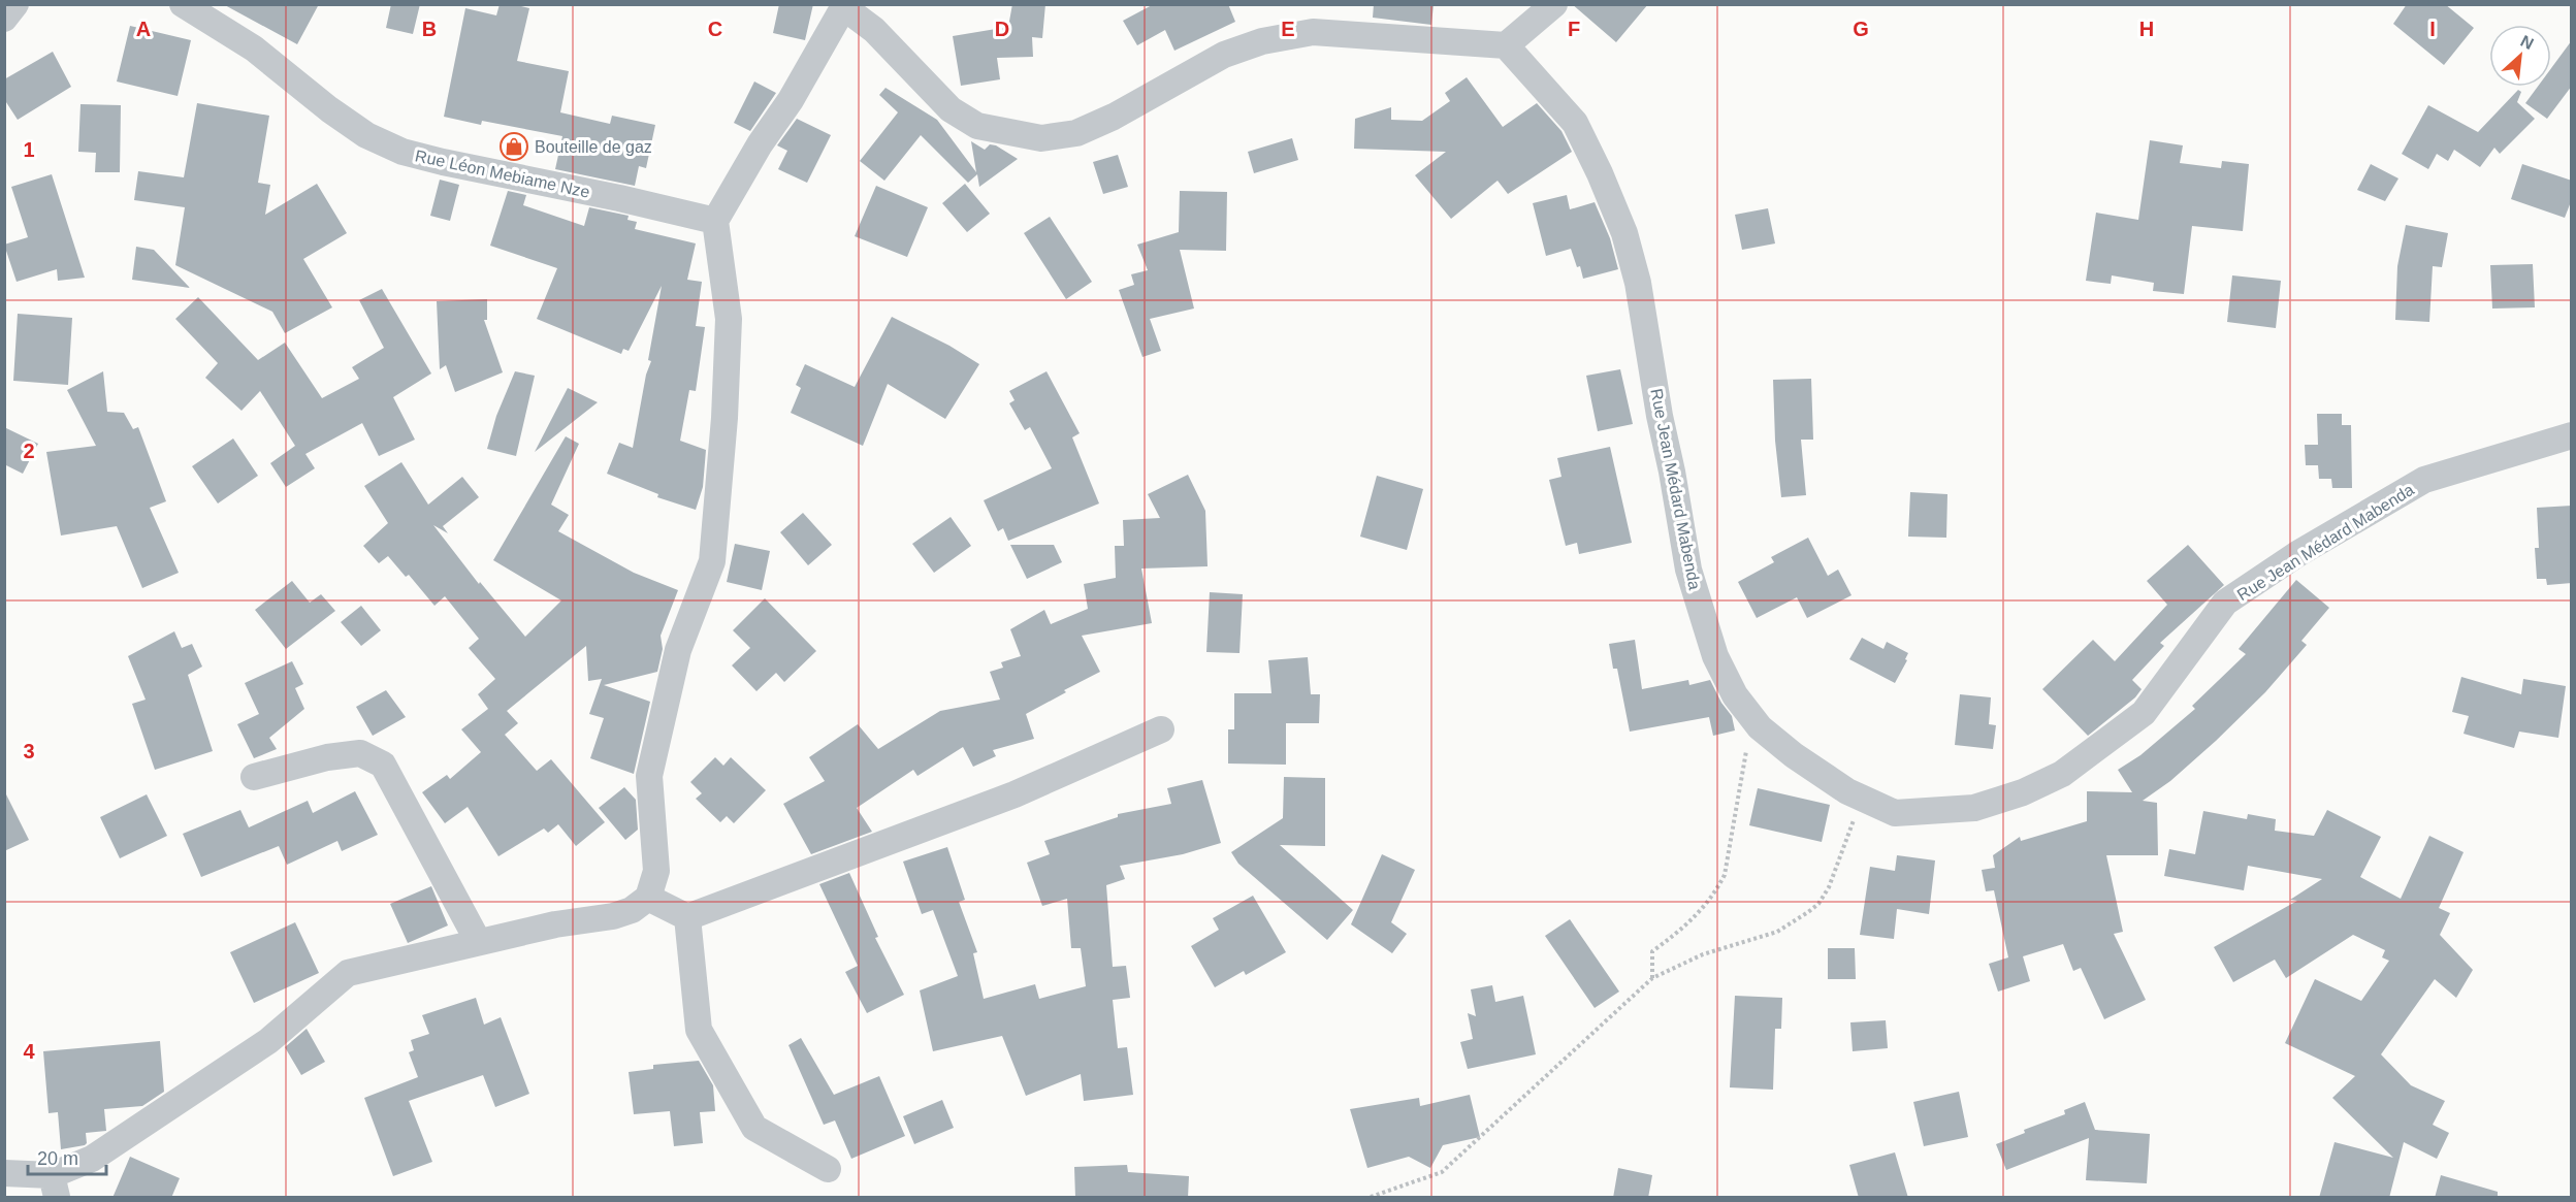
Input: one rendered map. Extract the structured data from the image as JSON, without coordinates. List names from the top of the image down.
{
  "streets": {
    "street": ["Rue Léon Mebiame Nze", "Rue Jean Médard Mabenda"]
  },
  "places": {
    "shop": ["Bouteille de gaz"]
  },
  "scale_bar": "20 m",
  "north": "top right",
  "grid": {
    "columns": [
      "A",
      "B",
      "C",
      "D",
      "E",
      "F",
      "G",
      "H",
      "I"
    ],
    "rows": [
      "1",
      "2",
      "3",
      "4"
    ]
  }
}
